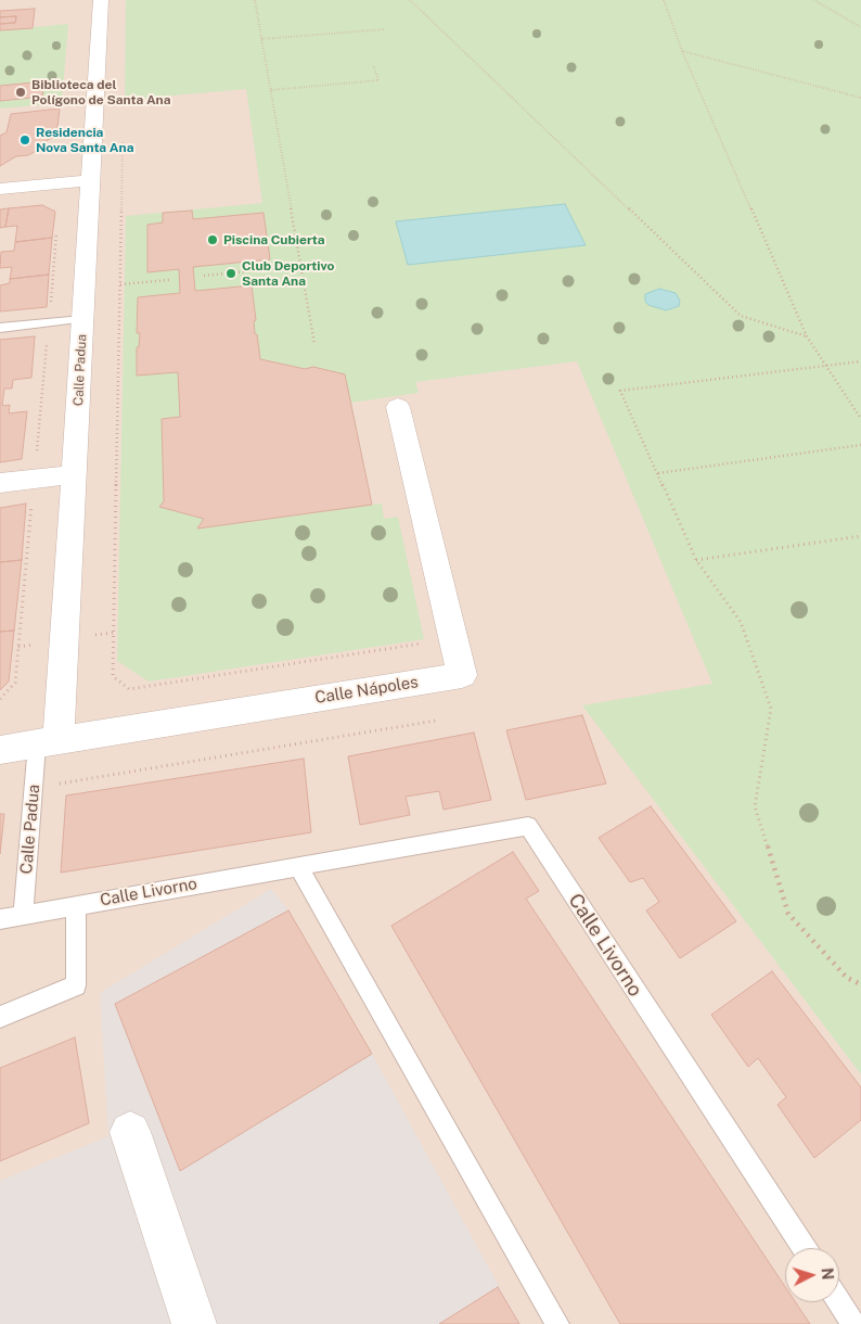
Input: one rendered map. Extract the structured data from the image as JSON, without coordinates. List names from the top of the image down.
{
  "streets": {
    "street": ["Calle Padua", "Calle Nápoles"],
    "lane": ["Calle Livorno"]
  },
  "crossings": [
    ["Calle Padua", "Calle Nápoles"],
    ["Calle Padua", "Calle Livorno"]
  ],
  "places": [
    "Biblioteca del Polígono de Santa Ana",
    "Residencia Nova Santa Ana",
    "Piscina Cubierta",
    "Club Deportivo Santa Ana"
  ],
  "north": "right"
}
